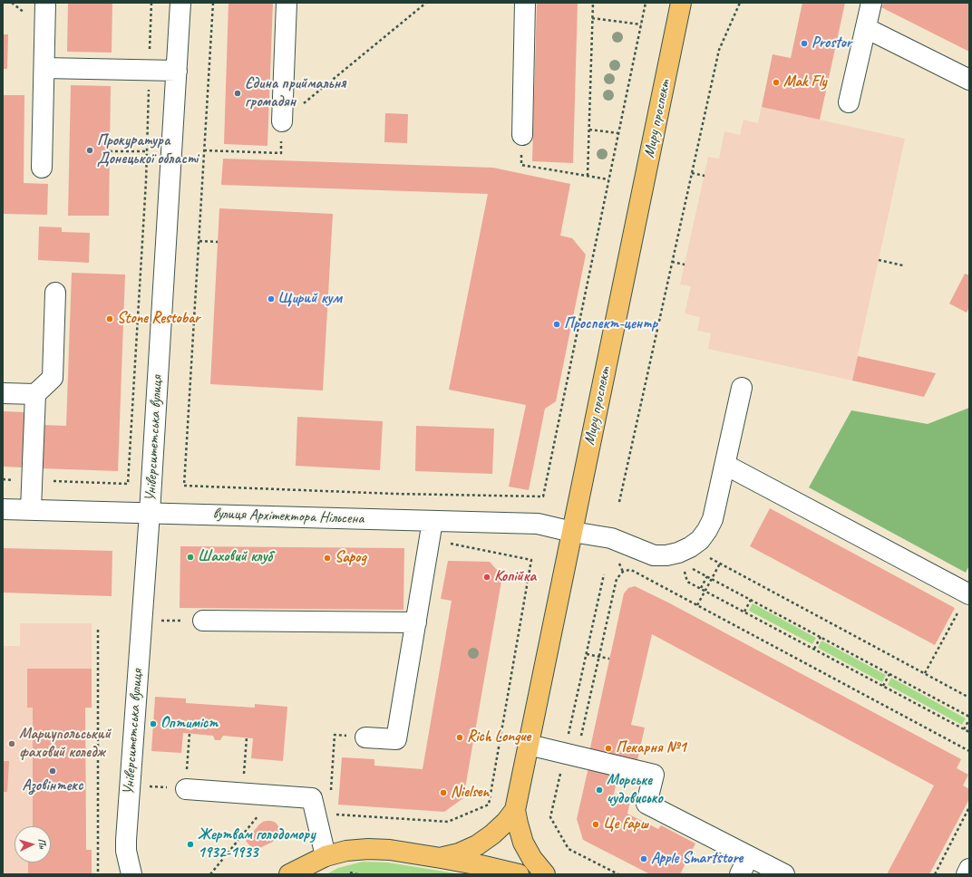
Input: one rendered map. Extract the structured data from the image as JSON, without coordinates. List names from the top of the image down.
{
  "streets": {
    "main road": ["Миру проспект"],
    "street": ["Університетська вулиця", "вулиця Архітектора Нільсена"]
  },
  "crossings": [
    ["Миру проспект", "вулиця Архітектора Нільсена"],
    ["Університетська вулиця", "вулиця Архітектора Нільсена"]
  ],
  "places": [
    "Prostor",
    "Mak Fly",
    "Єдина приймальня громадян",
    "Прокуратура Донецької області",
    "Щирий кум",
    "Stone Restobar",
    "Проспект-центр",
    "Шаховий клуб",
    "Sapog",
    "Копійка",
    "Оптиміст",
    "Rich Longue",
    "Мариупольський фаховий коледж",
    "Пекарня №1",
    "Азовінтекс",
    "Морське чудовисько",
    "Nielsen",
    "Це fарш",
    "Жертвам голодомору 1932-1933",
    "Apple Smartstore"
  ],
  "north": "right"
}
